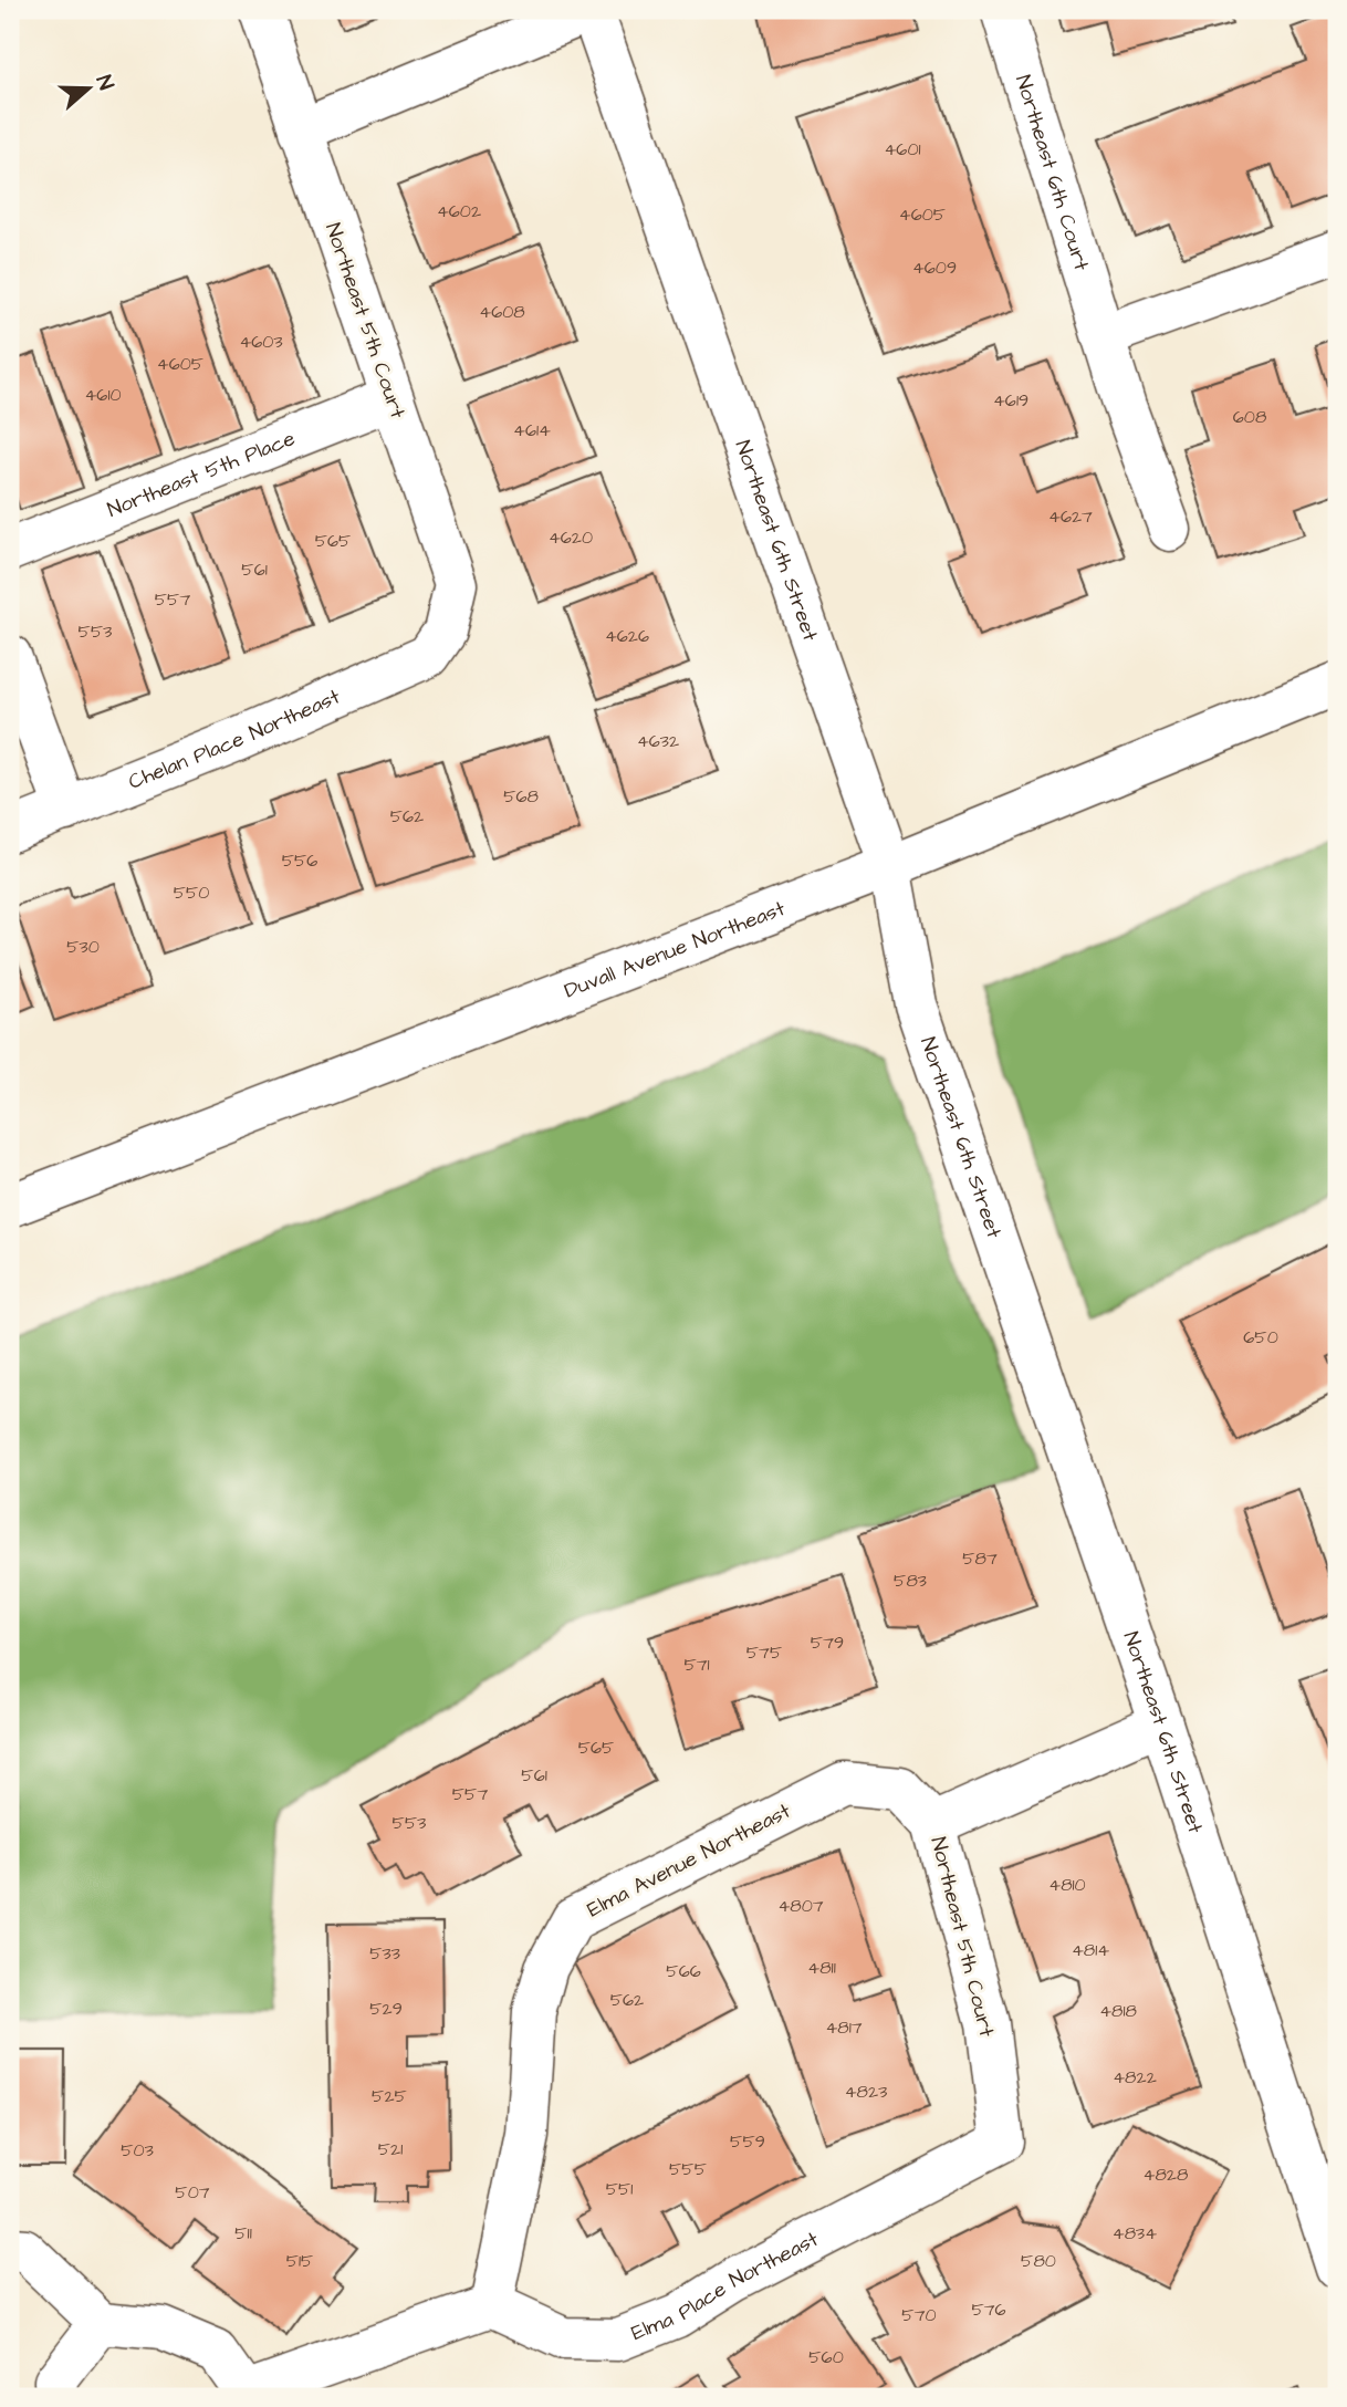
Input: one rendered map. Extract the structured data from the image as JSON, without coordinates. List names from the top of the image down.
{
  "streets": {
    "street": [
      "Northeast 6th Court",
      "Northeast 5th Court",
      "Northeast 5th Place",
      "Northeast 6th Street",
      "Chelan Place Northeast",
      "Duvall Avenue Northeast",
      "Elma Avenue Northeast",
      "Elma Place Northeast"
    ]
  },
  "crossings": [
    ["Northeast 5th Court", "Northeast 5th Place"],
    ["Northeast 5th Court", "Chelan Place Northeast"],
    ["Northeast 5th Court", "Elma Avenue Northeast"],
    ["Northeast 5th Court", "Elma Place Northeast"],
    ["Northeast 6th Street", "Duvall Avenue Northeast"],
    ["Elma Avenue Northeast", "Elma Place Northeast"]
  ],
  "house_numbers": [
    "4601",
    "4602",
    "4605",
    "4609",
    "4608",
    "4603",
    "4605",
    "4610",
    "4619",
    "608",
    "4614",
    "4627",
    "4620",
    "565",
    "561",
    "557",
    "553",
    "4626",
    "4632",
    "568",
    "562",
    "556",
    "550",
    "530",
    "650",
    "587",
    "583",
    "579",
    "575",
    "571",
    "565",
    "561",
    "557",
    "553",
    "4810",
    "4807",
    "4814",
    "533",
    "4811",
    "566",
    "562",
    "529",
    "4818",
    "4817",
    "4822",
    "4823",
    "525",
    "559",
    "521",
    "503",
    "555",
    "4828",
    "551",
    "507",
    "511",
    "4834",
    "515",
    "580",
    "576",
    "570",
    "560"
  ],
  "north": "right"
}
